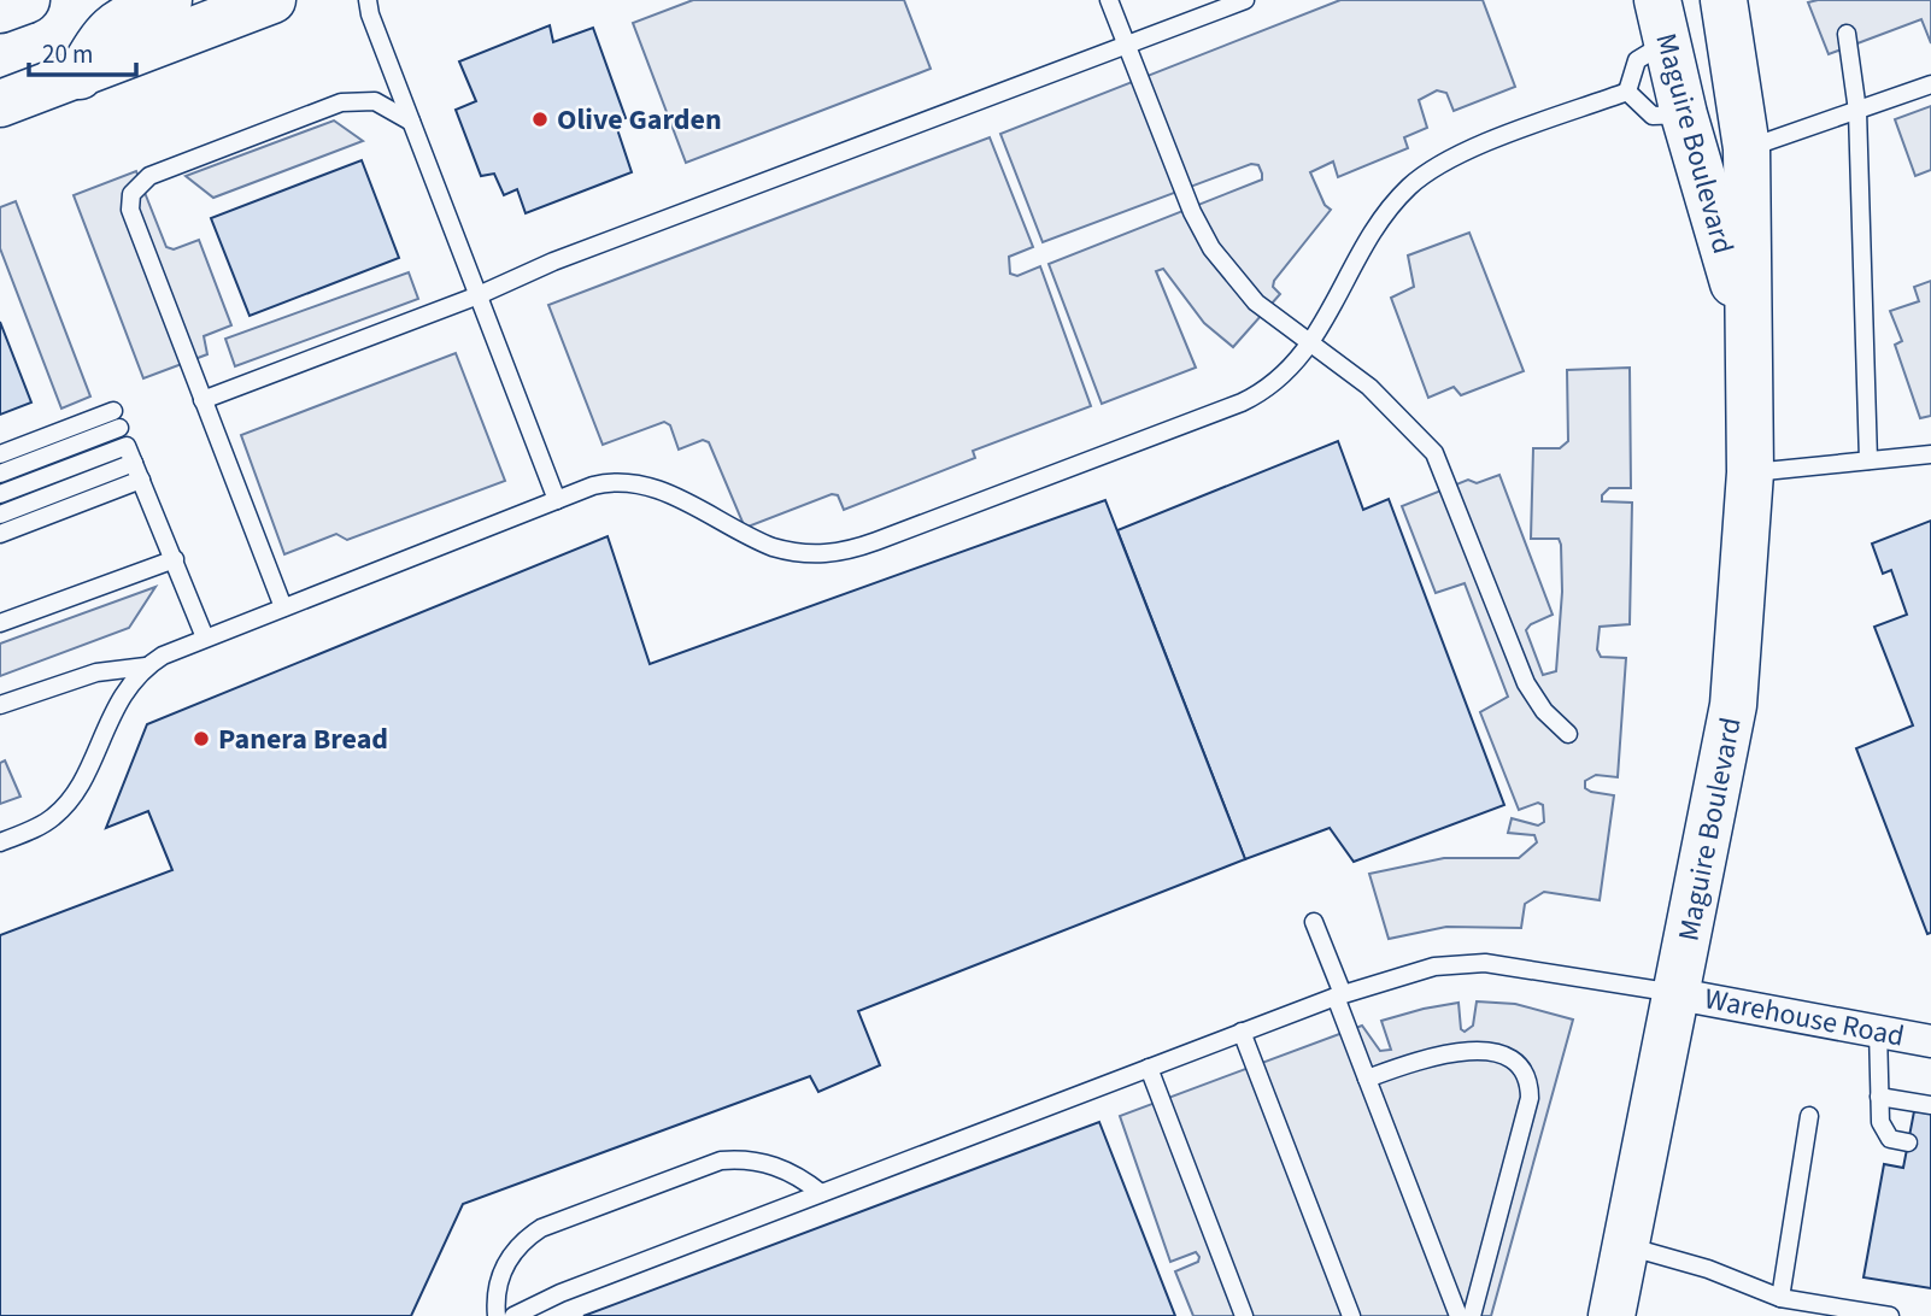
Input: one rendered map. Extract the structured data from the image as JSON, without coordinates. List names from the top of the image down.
{
  "streets": {
    "main road": ["Maguire Boulevard"],
    "street": ["Warehouse Road"]
  },
  "crossings": [
    ["Maguire Boulevard", "Warehouse Road"]
  ],
  "places": ["Olive Garden", "Panera Bread"],
  "scale_bar": "20 m"
}
